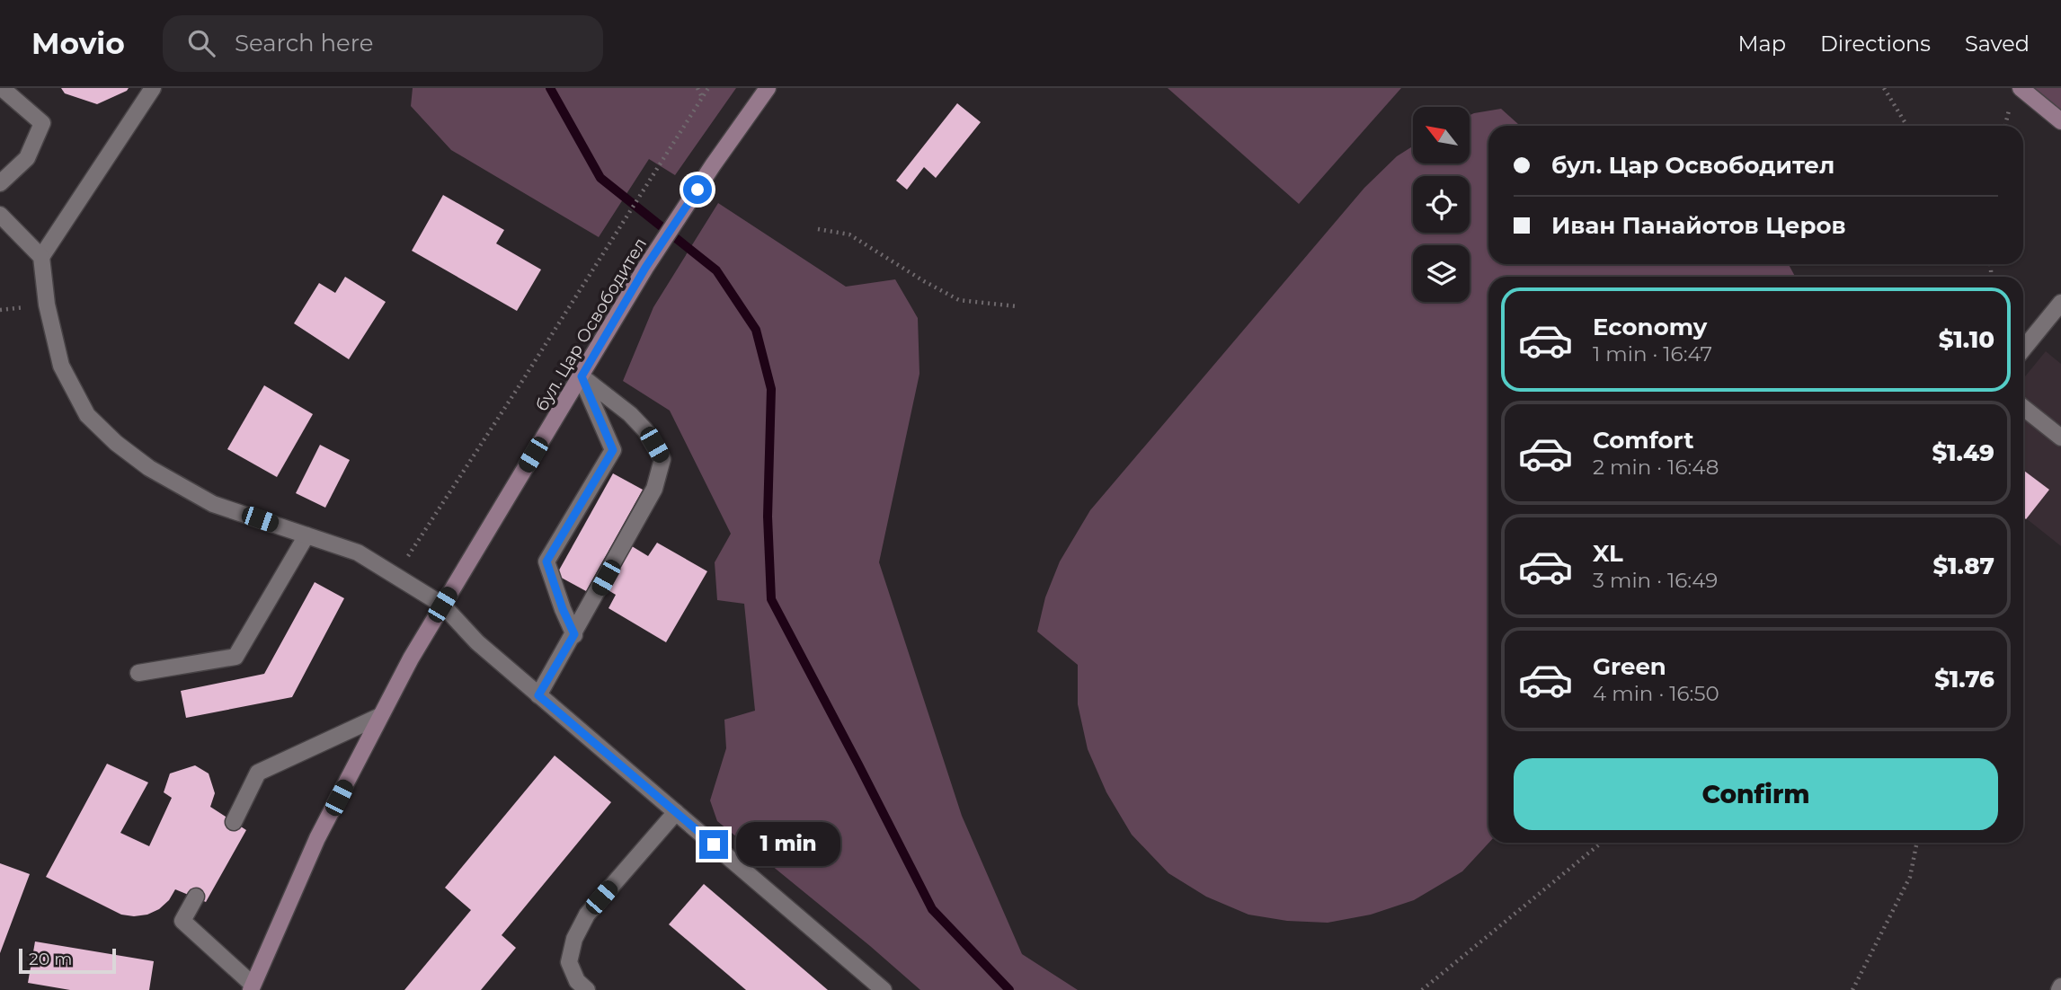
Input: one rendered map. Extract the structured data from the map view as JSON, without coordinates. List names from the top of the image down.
{
  "streets": {
    "main road": ["бул. Цар Освободител"]
  },
  "scale_bar": "20 m",
  "north": "top left",
  "page": {
    "header": "Movio",
    "search": "Search here",
    "nav": ["Map", "Directions", "Saved"],
    "banner": ["бул. Цар Освободител", "Иван Панайотов Церов"],
    "list": [
      {
        "name": "Economy",
        "note": "1 min · 16:47",
        "value": "$1.10"
      },
      {
        "name": "Comfort",
        "note": "2 min · 16:48",
        "value": "$1.49"
      },
      {
        "name": "XL",
        "note": "3 min · 16:49",
        "value": "$1.87"
      },
      {
        "name": "Green",
        "note": "4 min · 16:50",
        "value": "$1.76"
      }
    ],
    "buttons": "Confirm",
    "bubble": "1 min",
    "scale": "20 m"
  }
}
